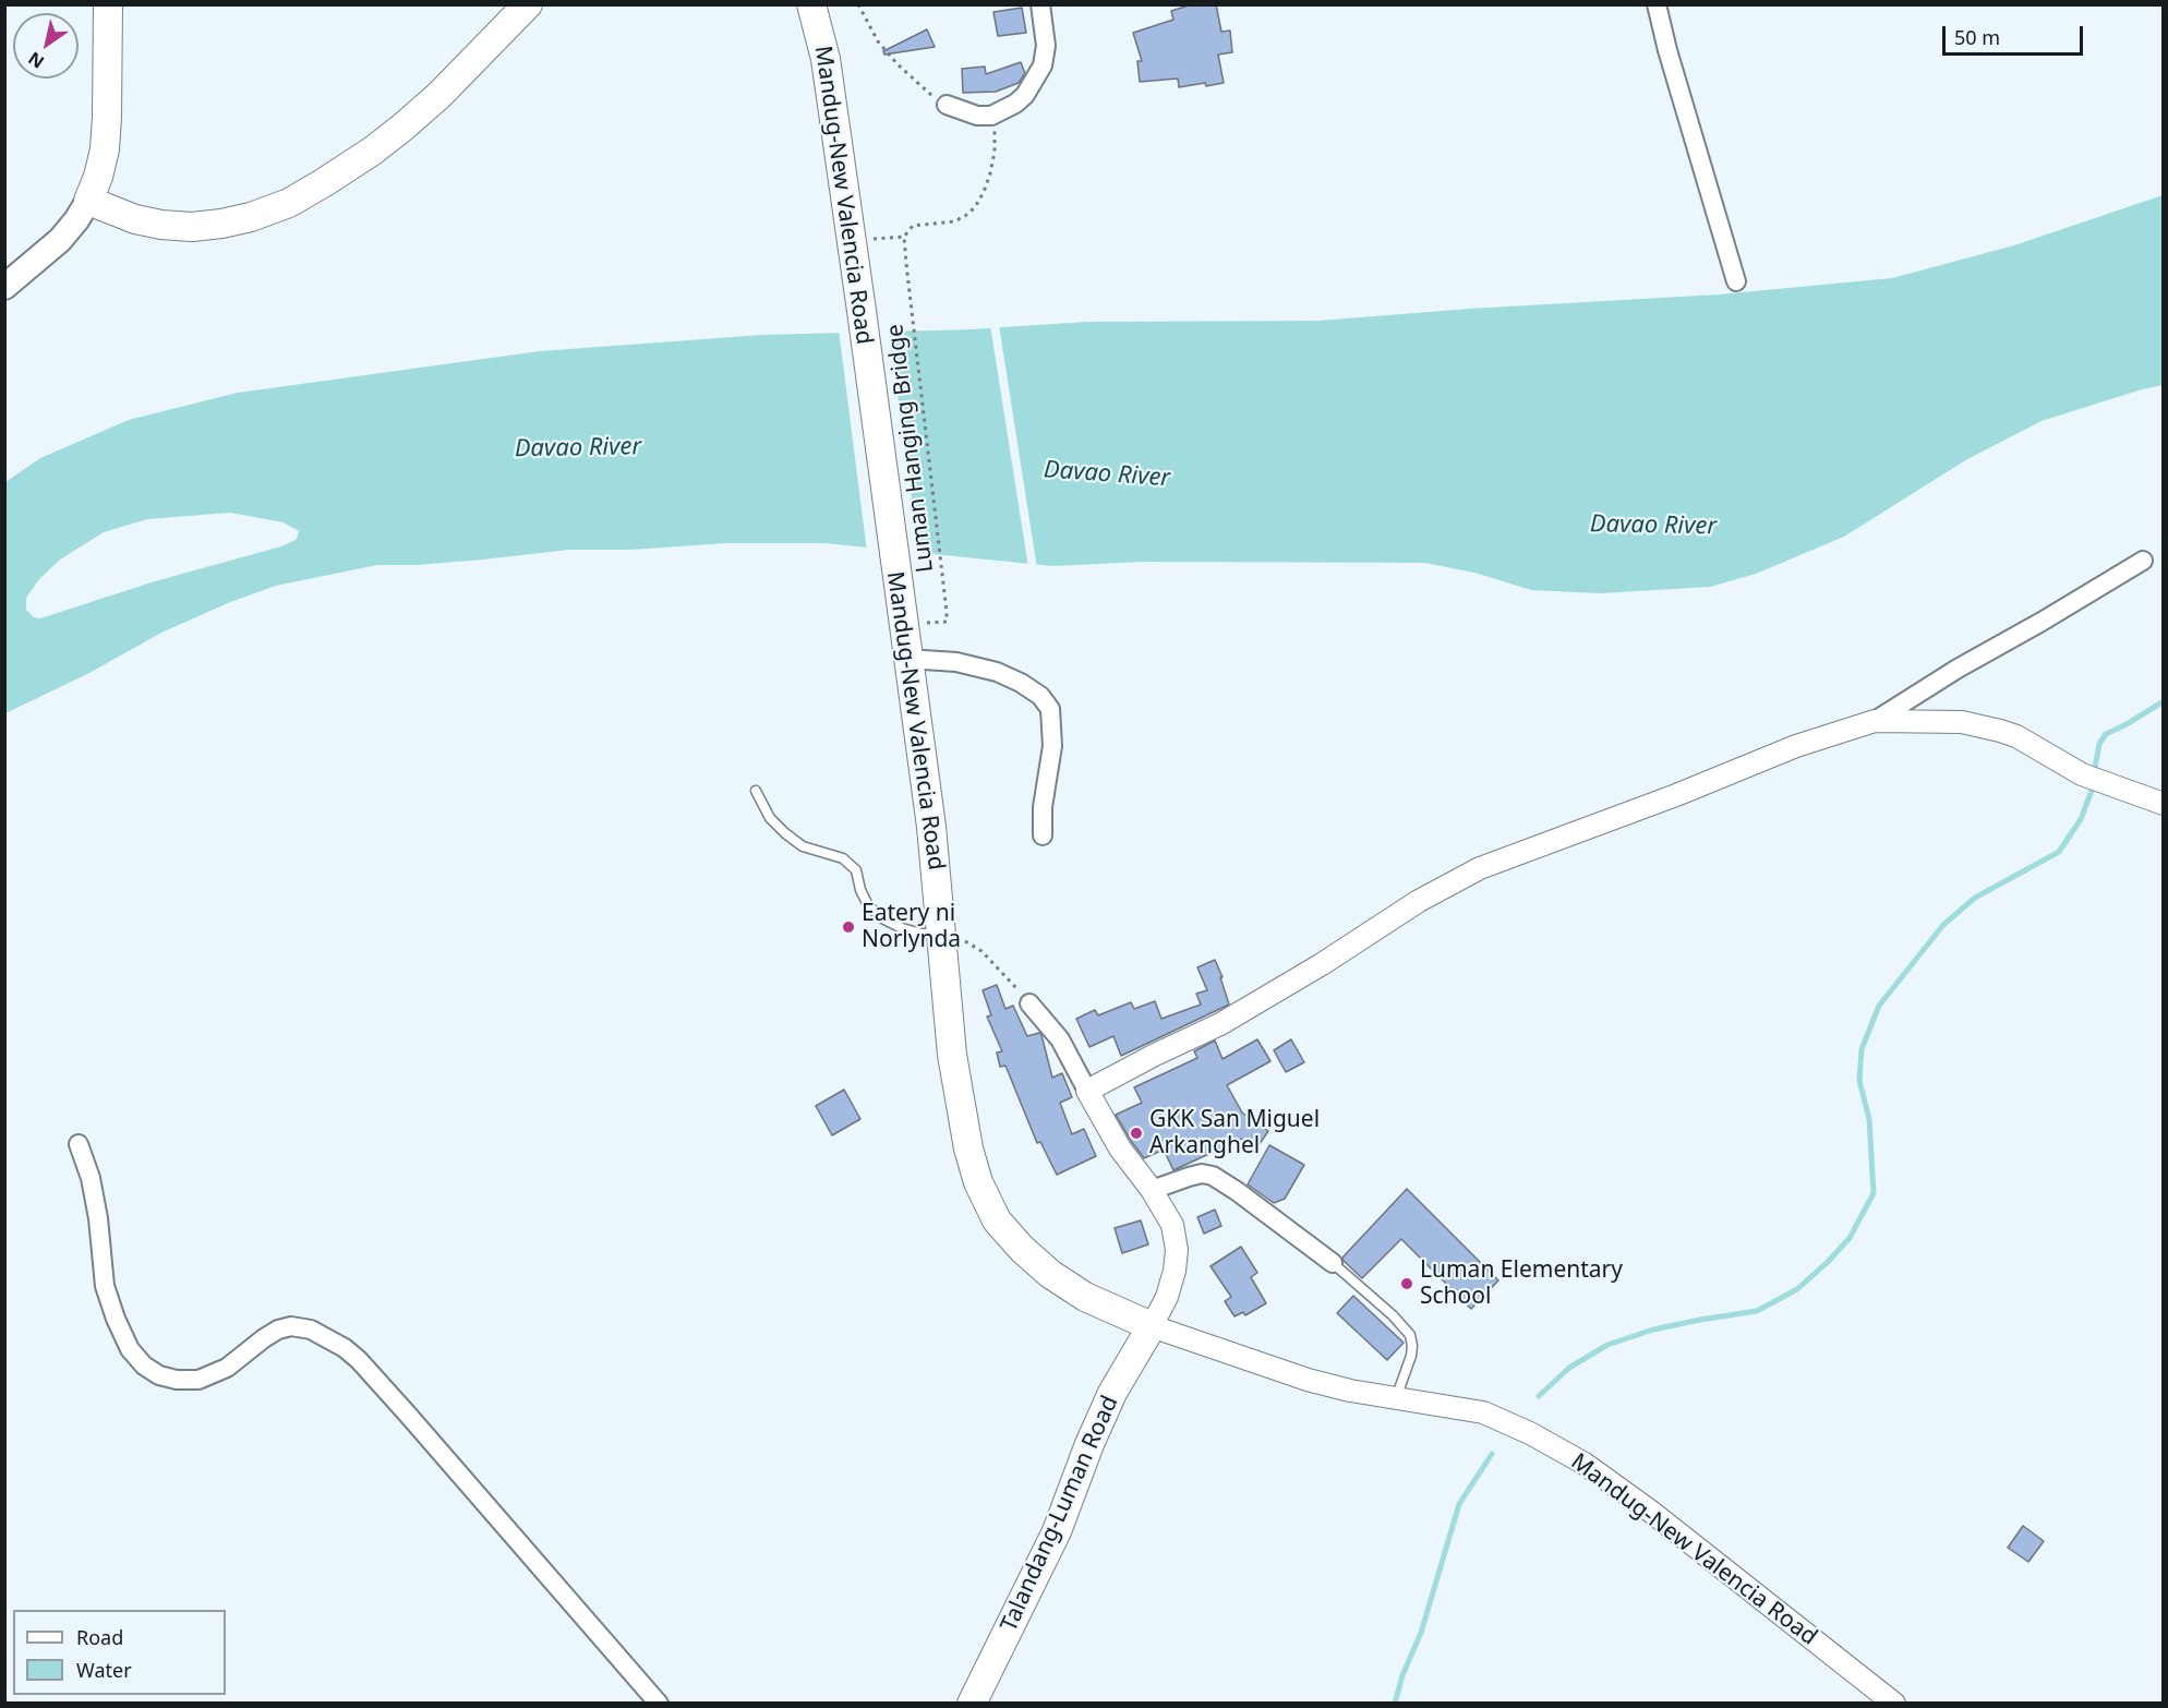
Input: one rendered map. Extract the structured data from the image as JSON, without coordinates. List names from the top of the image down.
{
  "streets": {
    "main road": ["Mandug-New Valencia Road", "Talandang-Luman Road"],
    "path": ["Luman Hanging Bridge"]
  },
  "crossings": [
    ["Mandug-New Valencia Road", "Talandang-Luman Road"]
  ],
  "water": ["Davao River"],
  "places": ["Eatery ni Norlynda", "GKK San Miguel Arkanghel", "Luman Elementary School"],
  "legend": ["Road", "Water"],
  "scale_bar": "50 m",
  "north": "bottom left"
}
